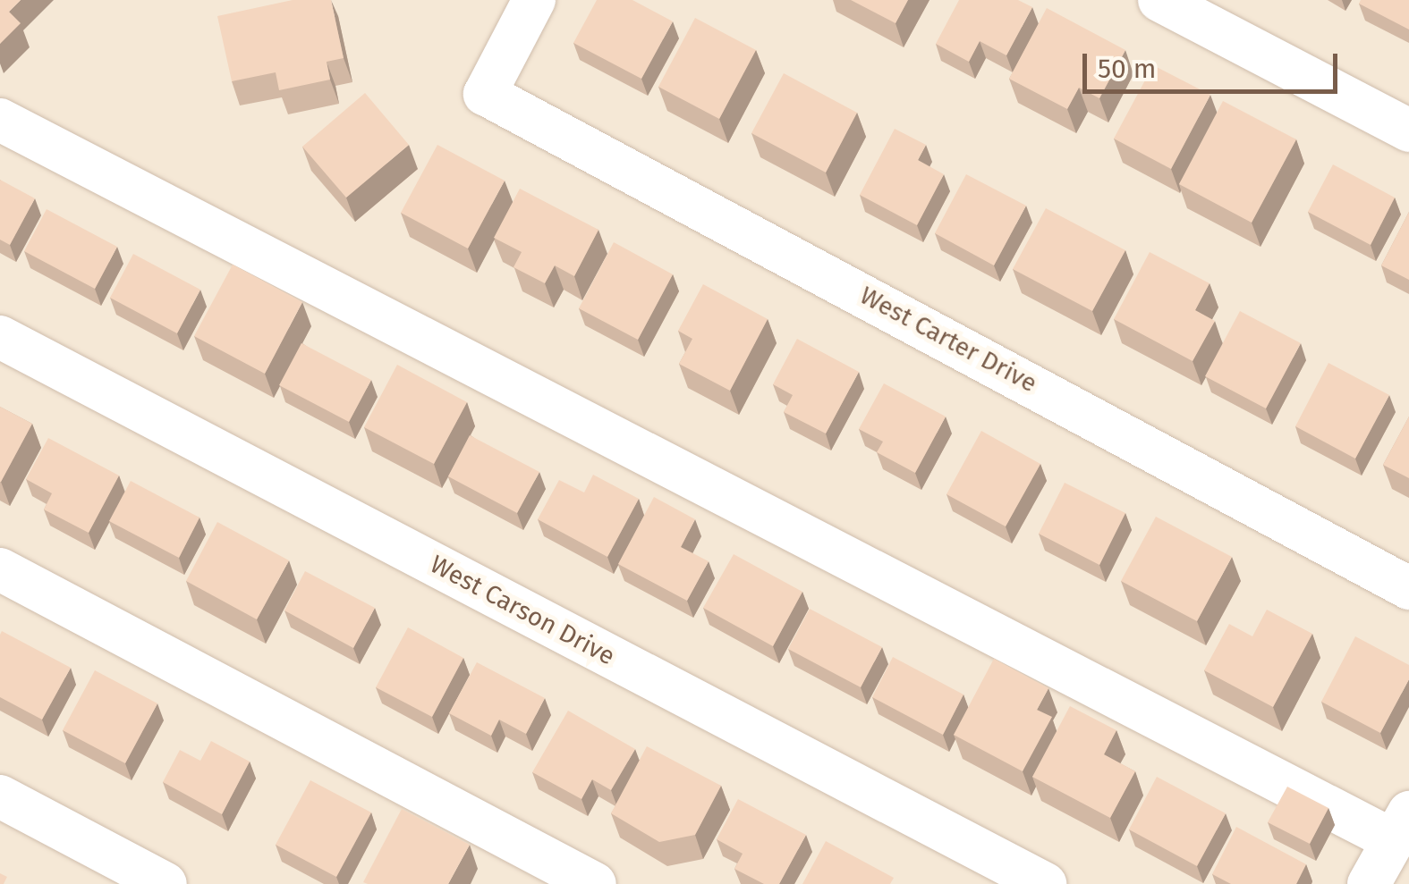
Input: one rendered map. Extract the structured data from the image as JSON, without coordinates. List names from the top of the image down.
{
  "streets": {
    "street": ["West Carter Drive", "West Carson Drive"]
  },
  "scale_bar": "50 m"
}
